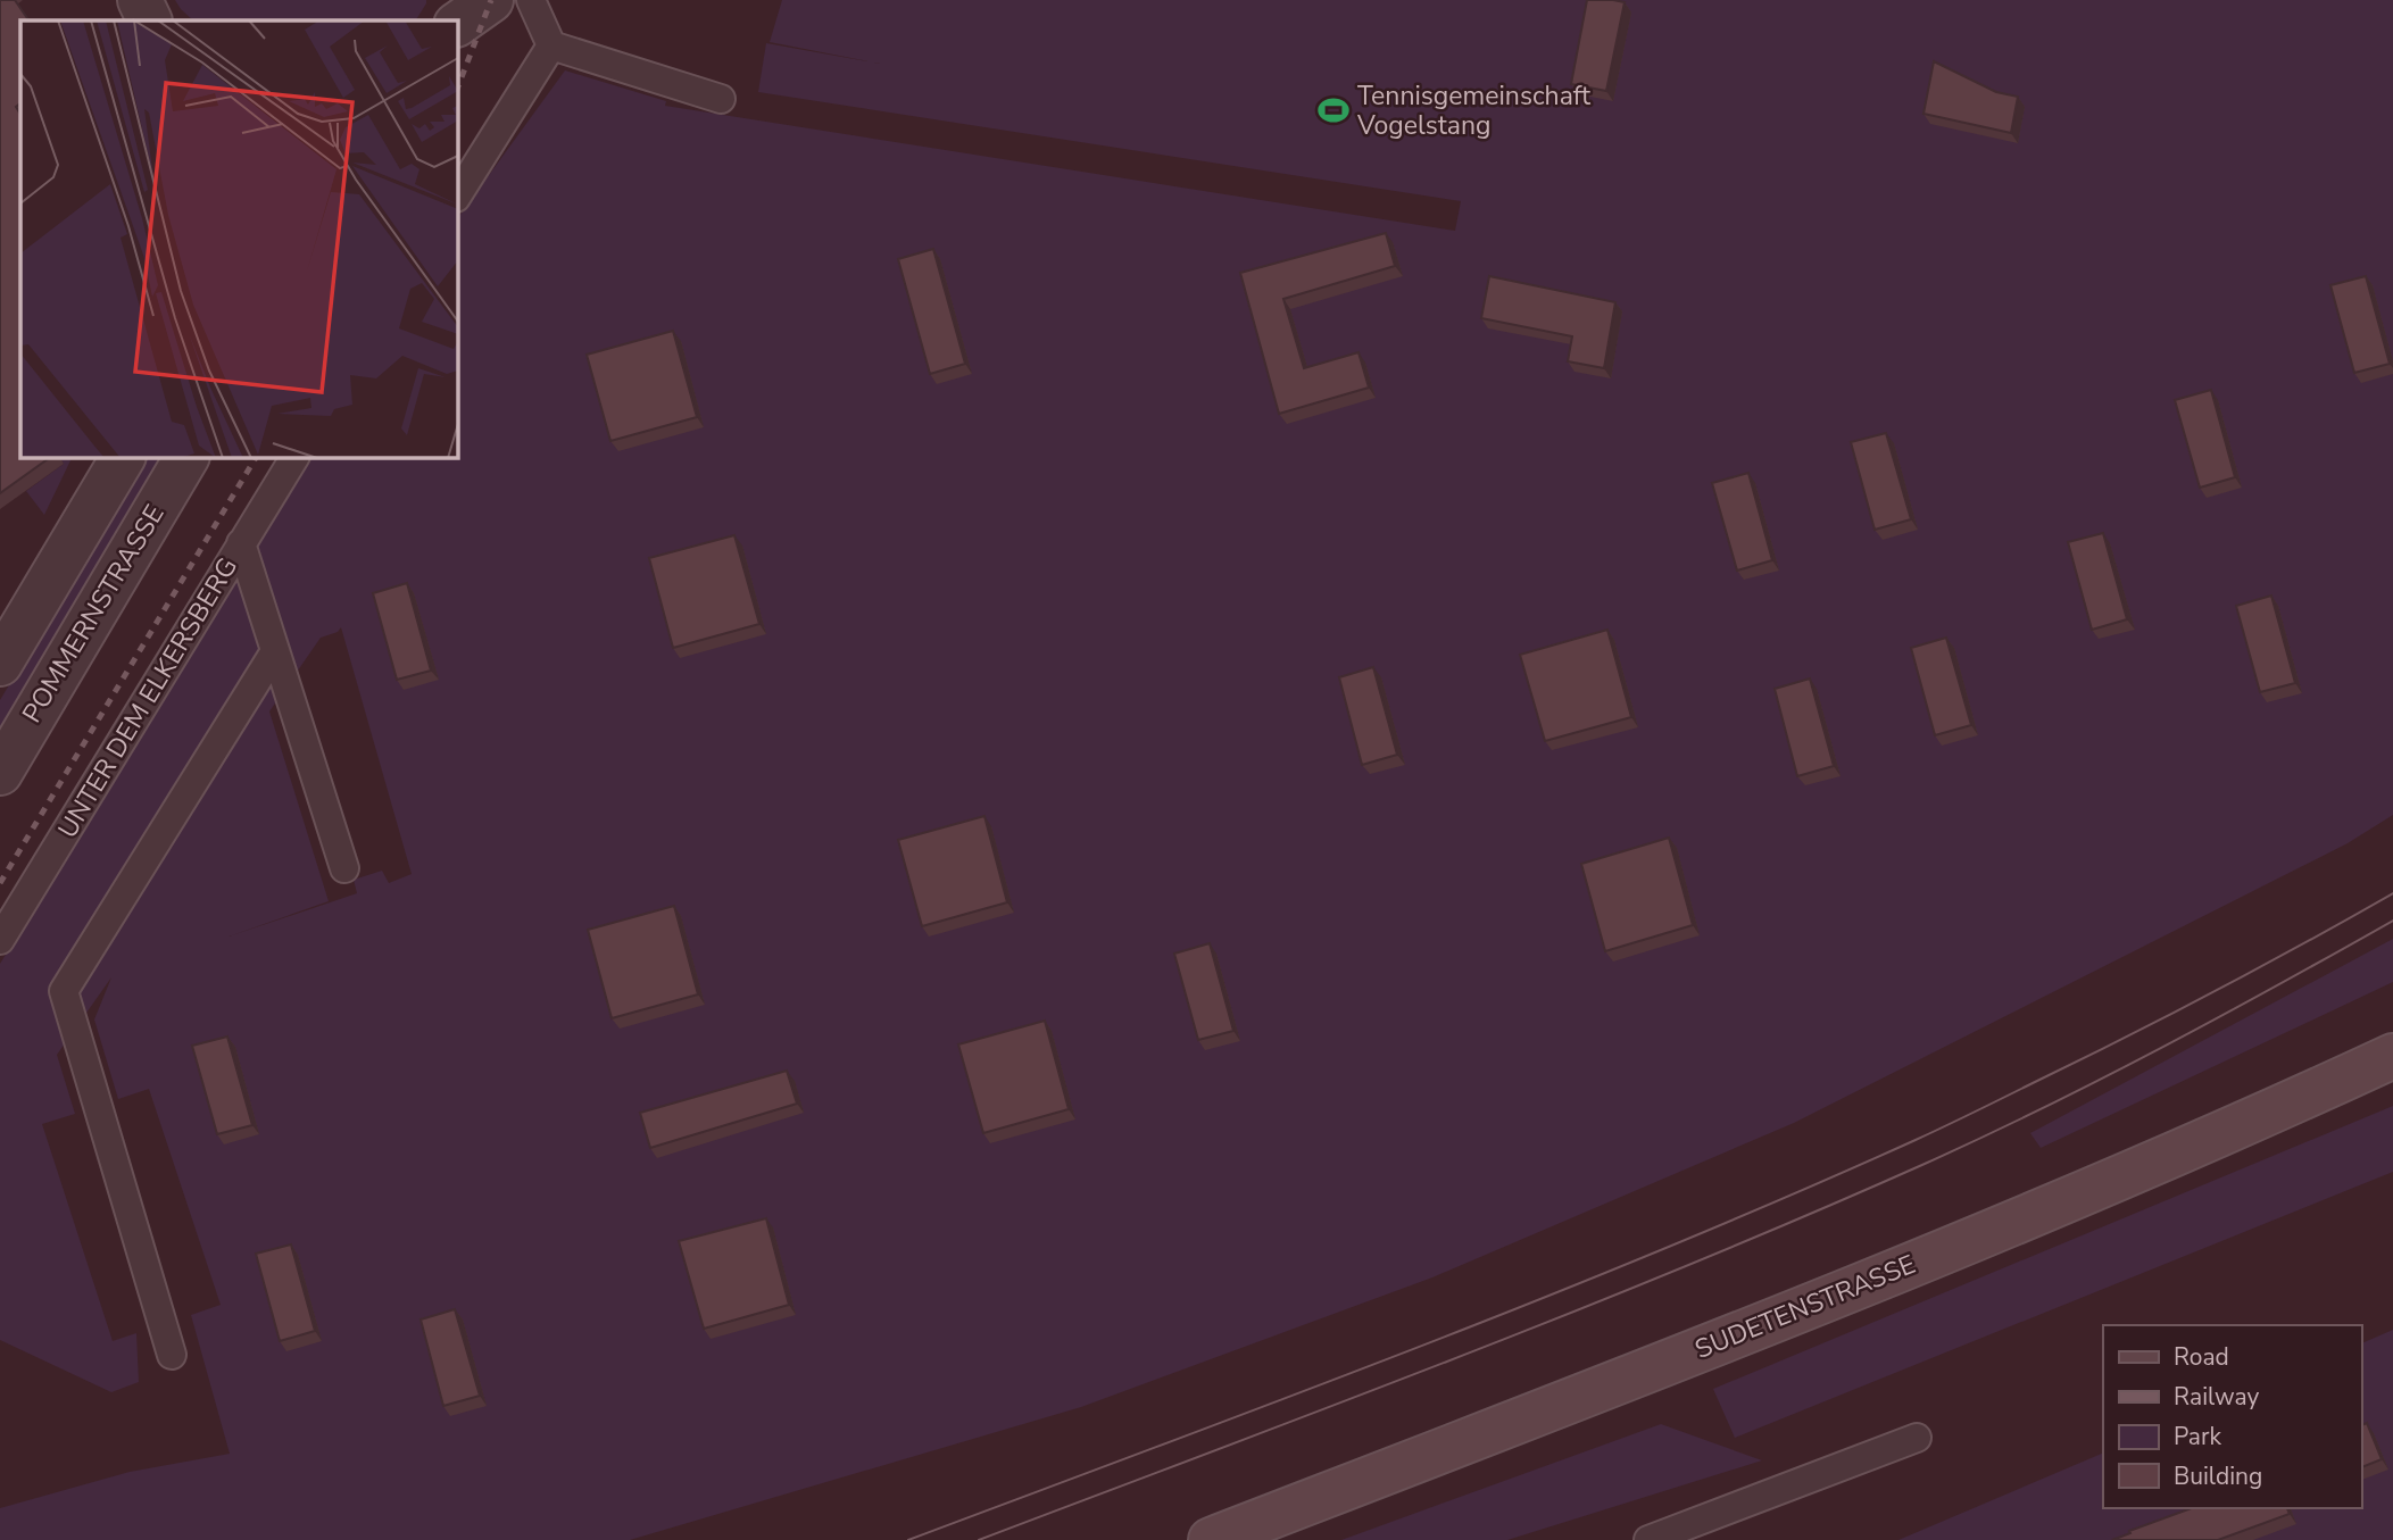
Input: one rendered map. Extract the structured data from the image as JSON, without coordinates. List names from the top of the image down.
{
  "streets": {
    "main road": ["SUDETENSTRASSE"],
    "street": ["POMMERNSTRASSE"],
    "lane": ["UNTER DEM ELKERSBERG"]
  },
  "places": {
    "sports": ["Tennisgemeinschaft Vogelstang"]
  },
  "legend": [
    "Road",
    "Railway",
    "Park",
    "Building"
  ]
}
